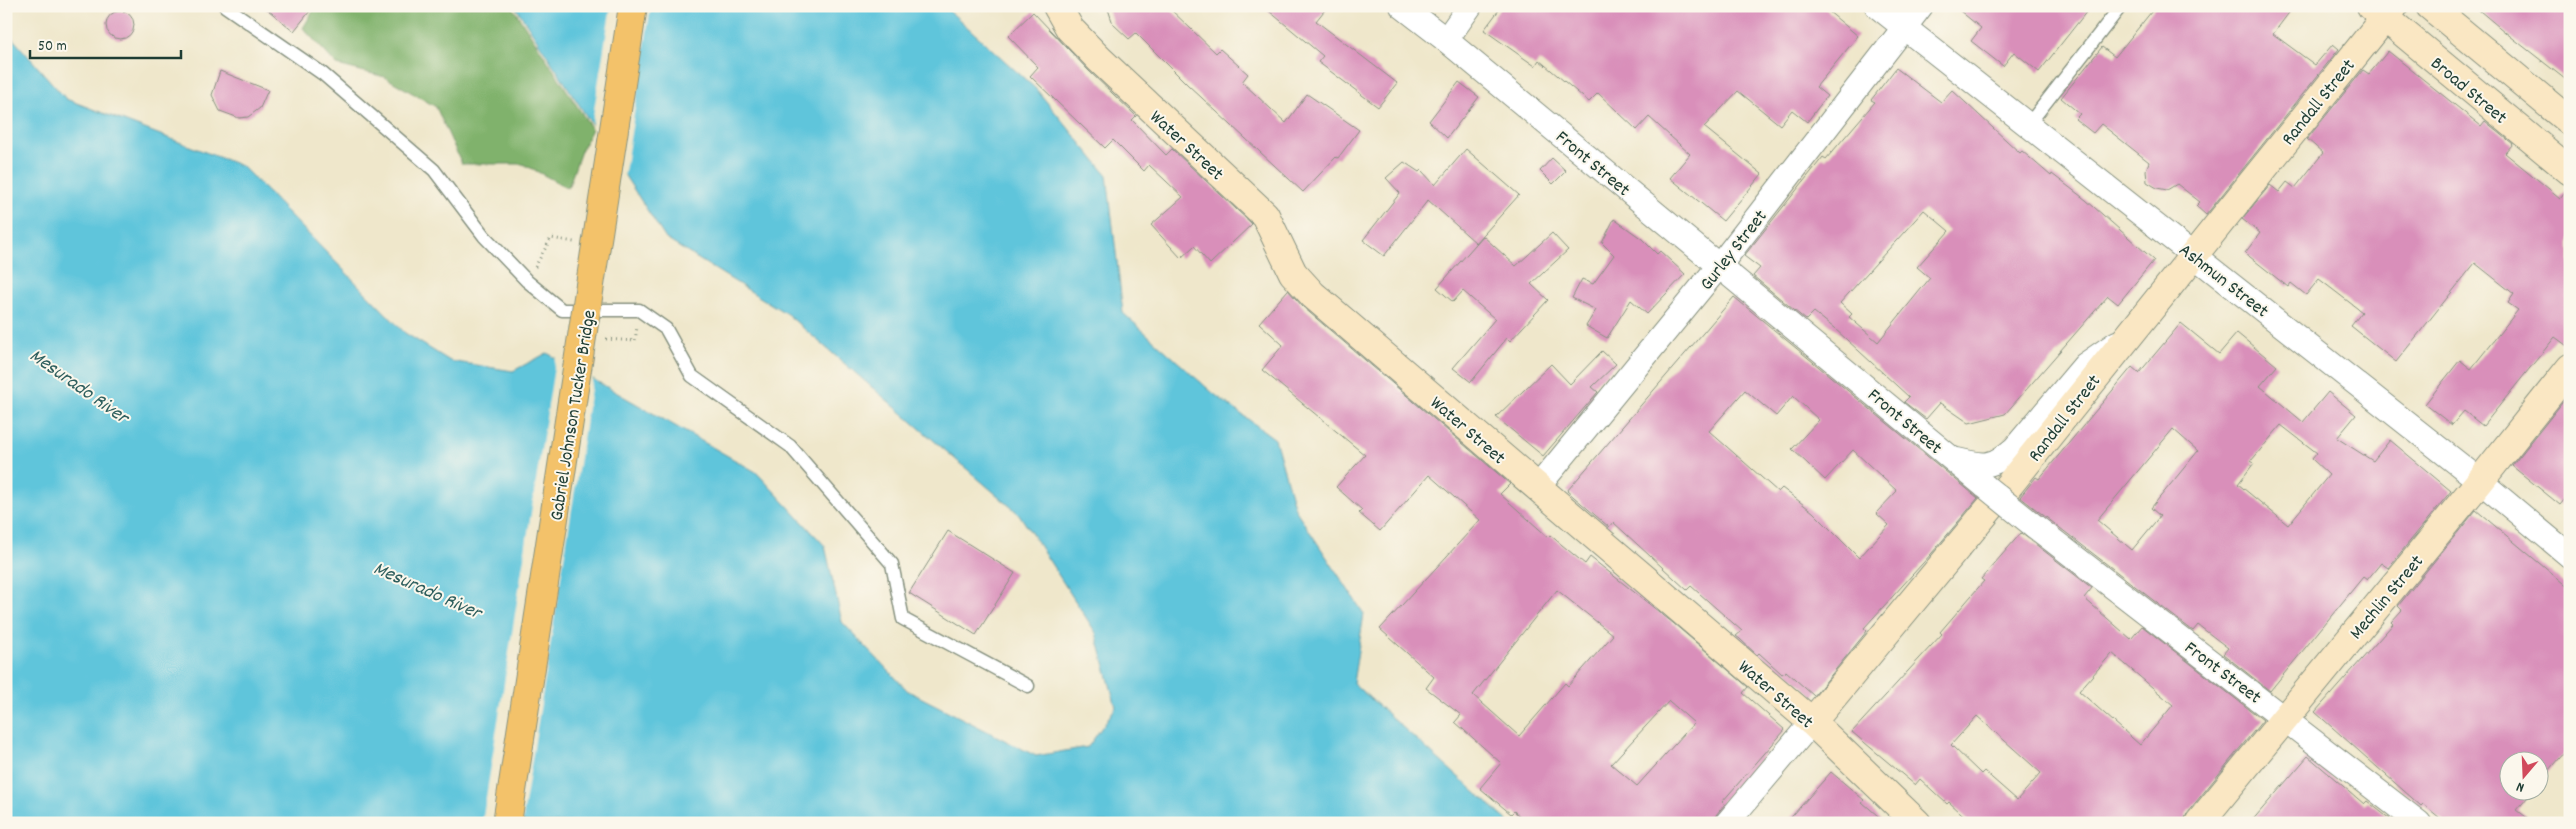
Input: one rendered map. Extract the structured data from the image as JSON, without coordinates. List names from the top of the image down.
{
  "streets": {
    "highway": ["Gabriel Johnson Tucker Bridge"],
    "street": [
      "Broad Street",
      "Randall Street",
      "Water Street",
      "Front Street",
      "Gurley Street",
      "Ashmun Street",
      "Mechlin Street"
    ]
  },
  "crossings": [
    ["Broad Street", "Randall Street"],
    ["Randall Street", "Water Street"],
    ["Randall Street", "Ashmun Street"],
    ["Water Street", "Gurley Street"],
    ["Front Street", "Gurley Street"],
    ["Front Street", "Mechlin Street"],
    ["Gurley Street", "Ashmun Street"],
    ["Ashmun Street", "Mechlin Street"]
  ],
  "water": ["Mesurado River"],
  "scale_bar": "50 m",
  "north": "bottom"
}
